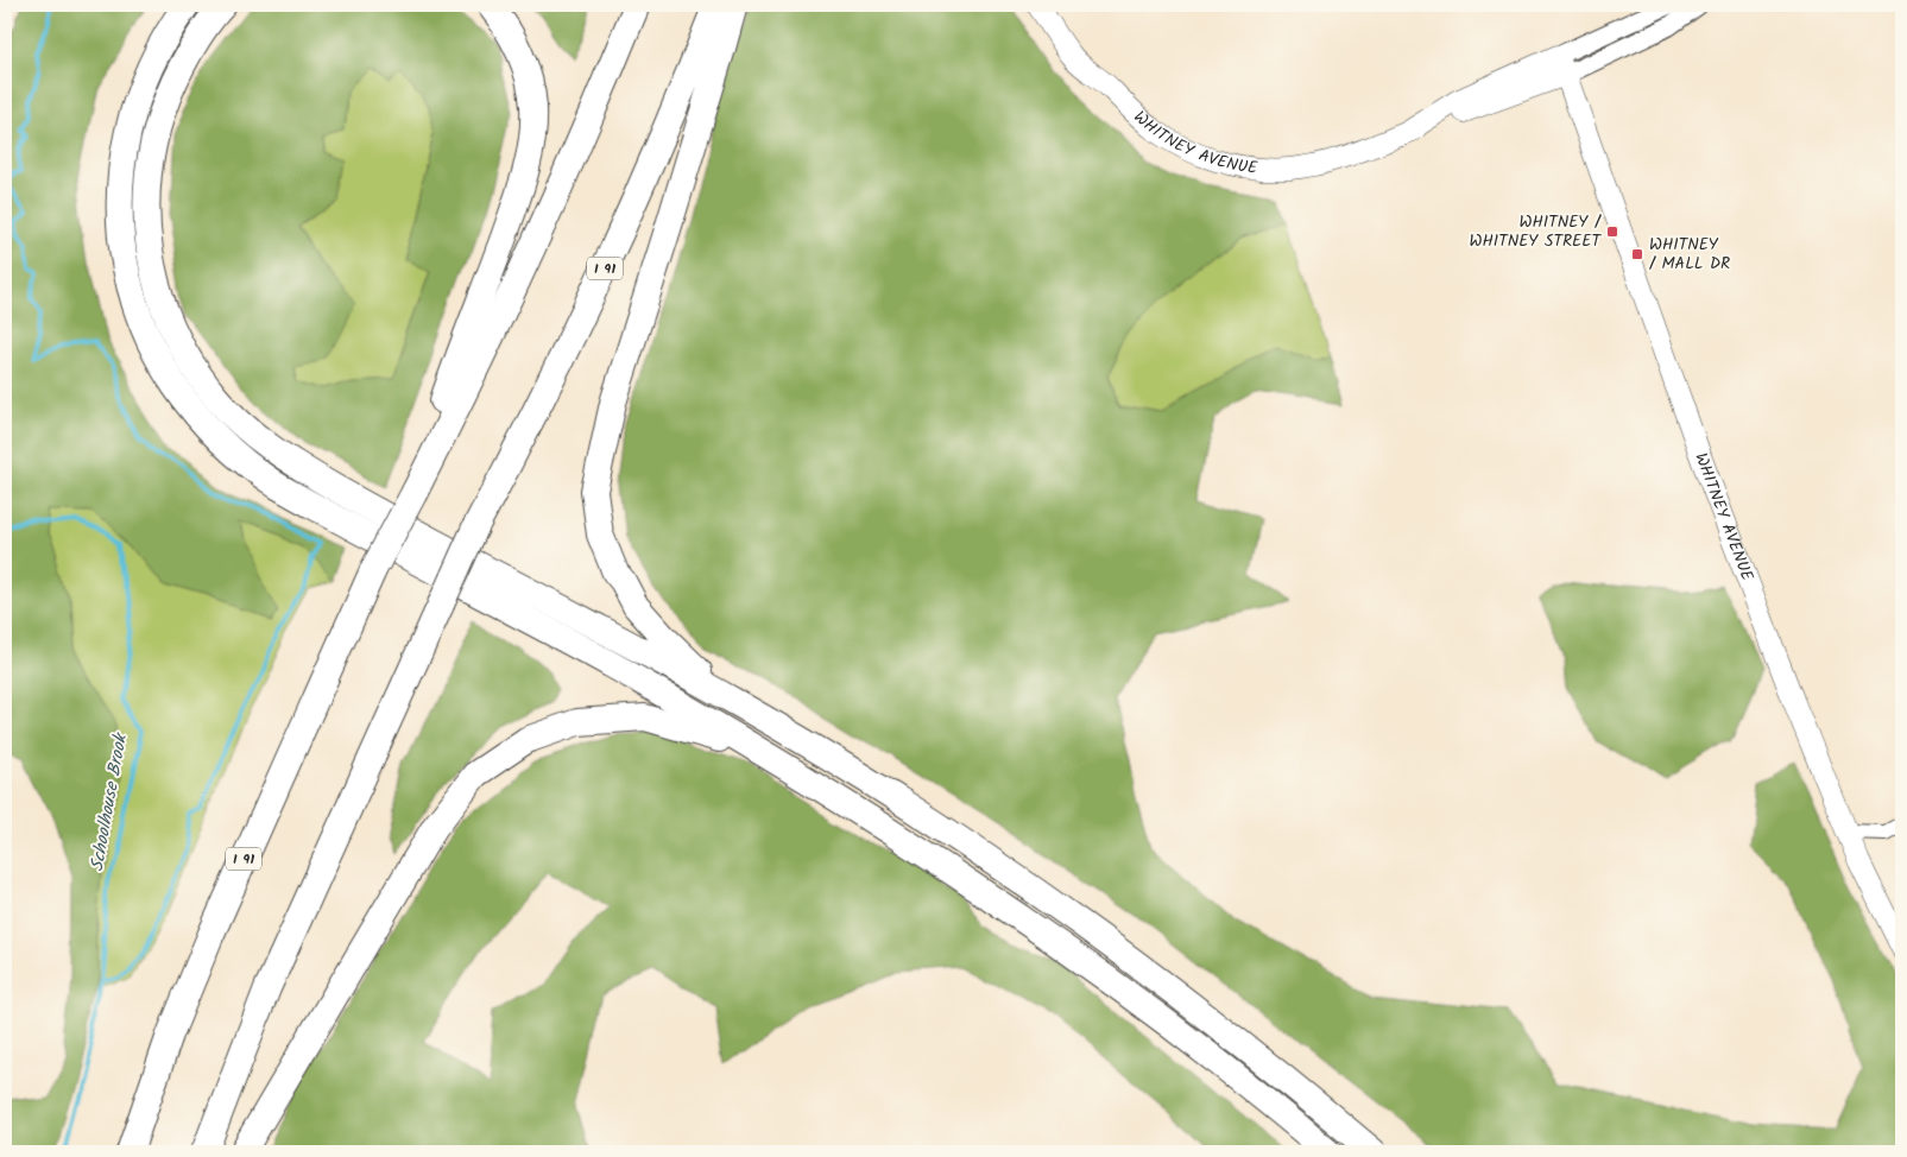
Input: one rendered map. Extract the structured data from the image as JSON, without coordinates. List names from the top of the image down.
{
  "streets": {
    "highway": ["I 91"],
    "main road": ["WHITNEY AVENUE"]
  },
  "water": ["Schoolhouse Brook"],
  "places": {
    "transit": ["WHITNEY / WHITNEY STREET", "WHITNEY / MALL DR"]
  }
}
